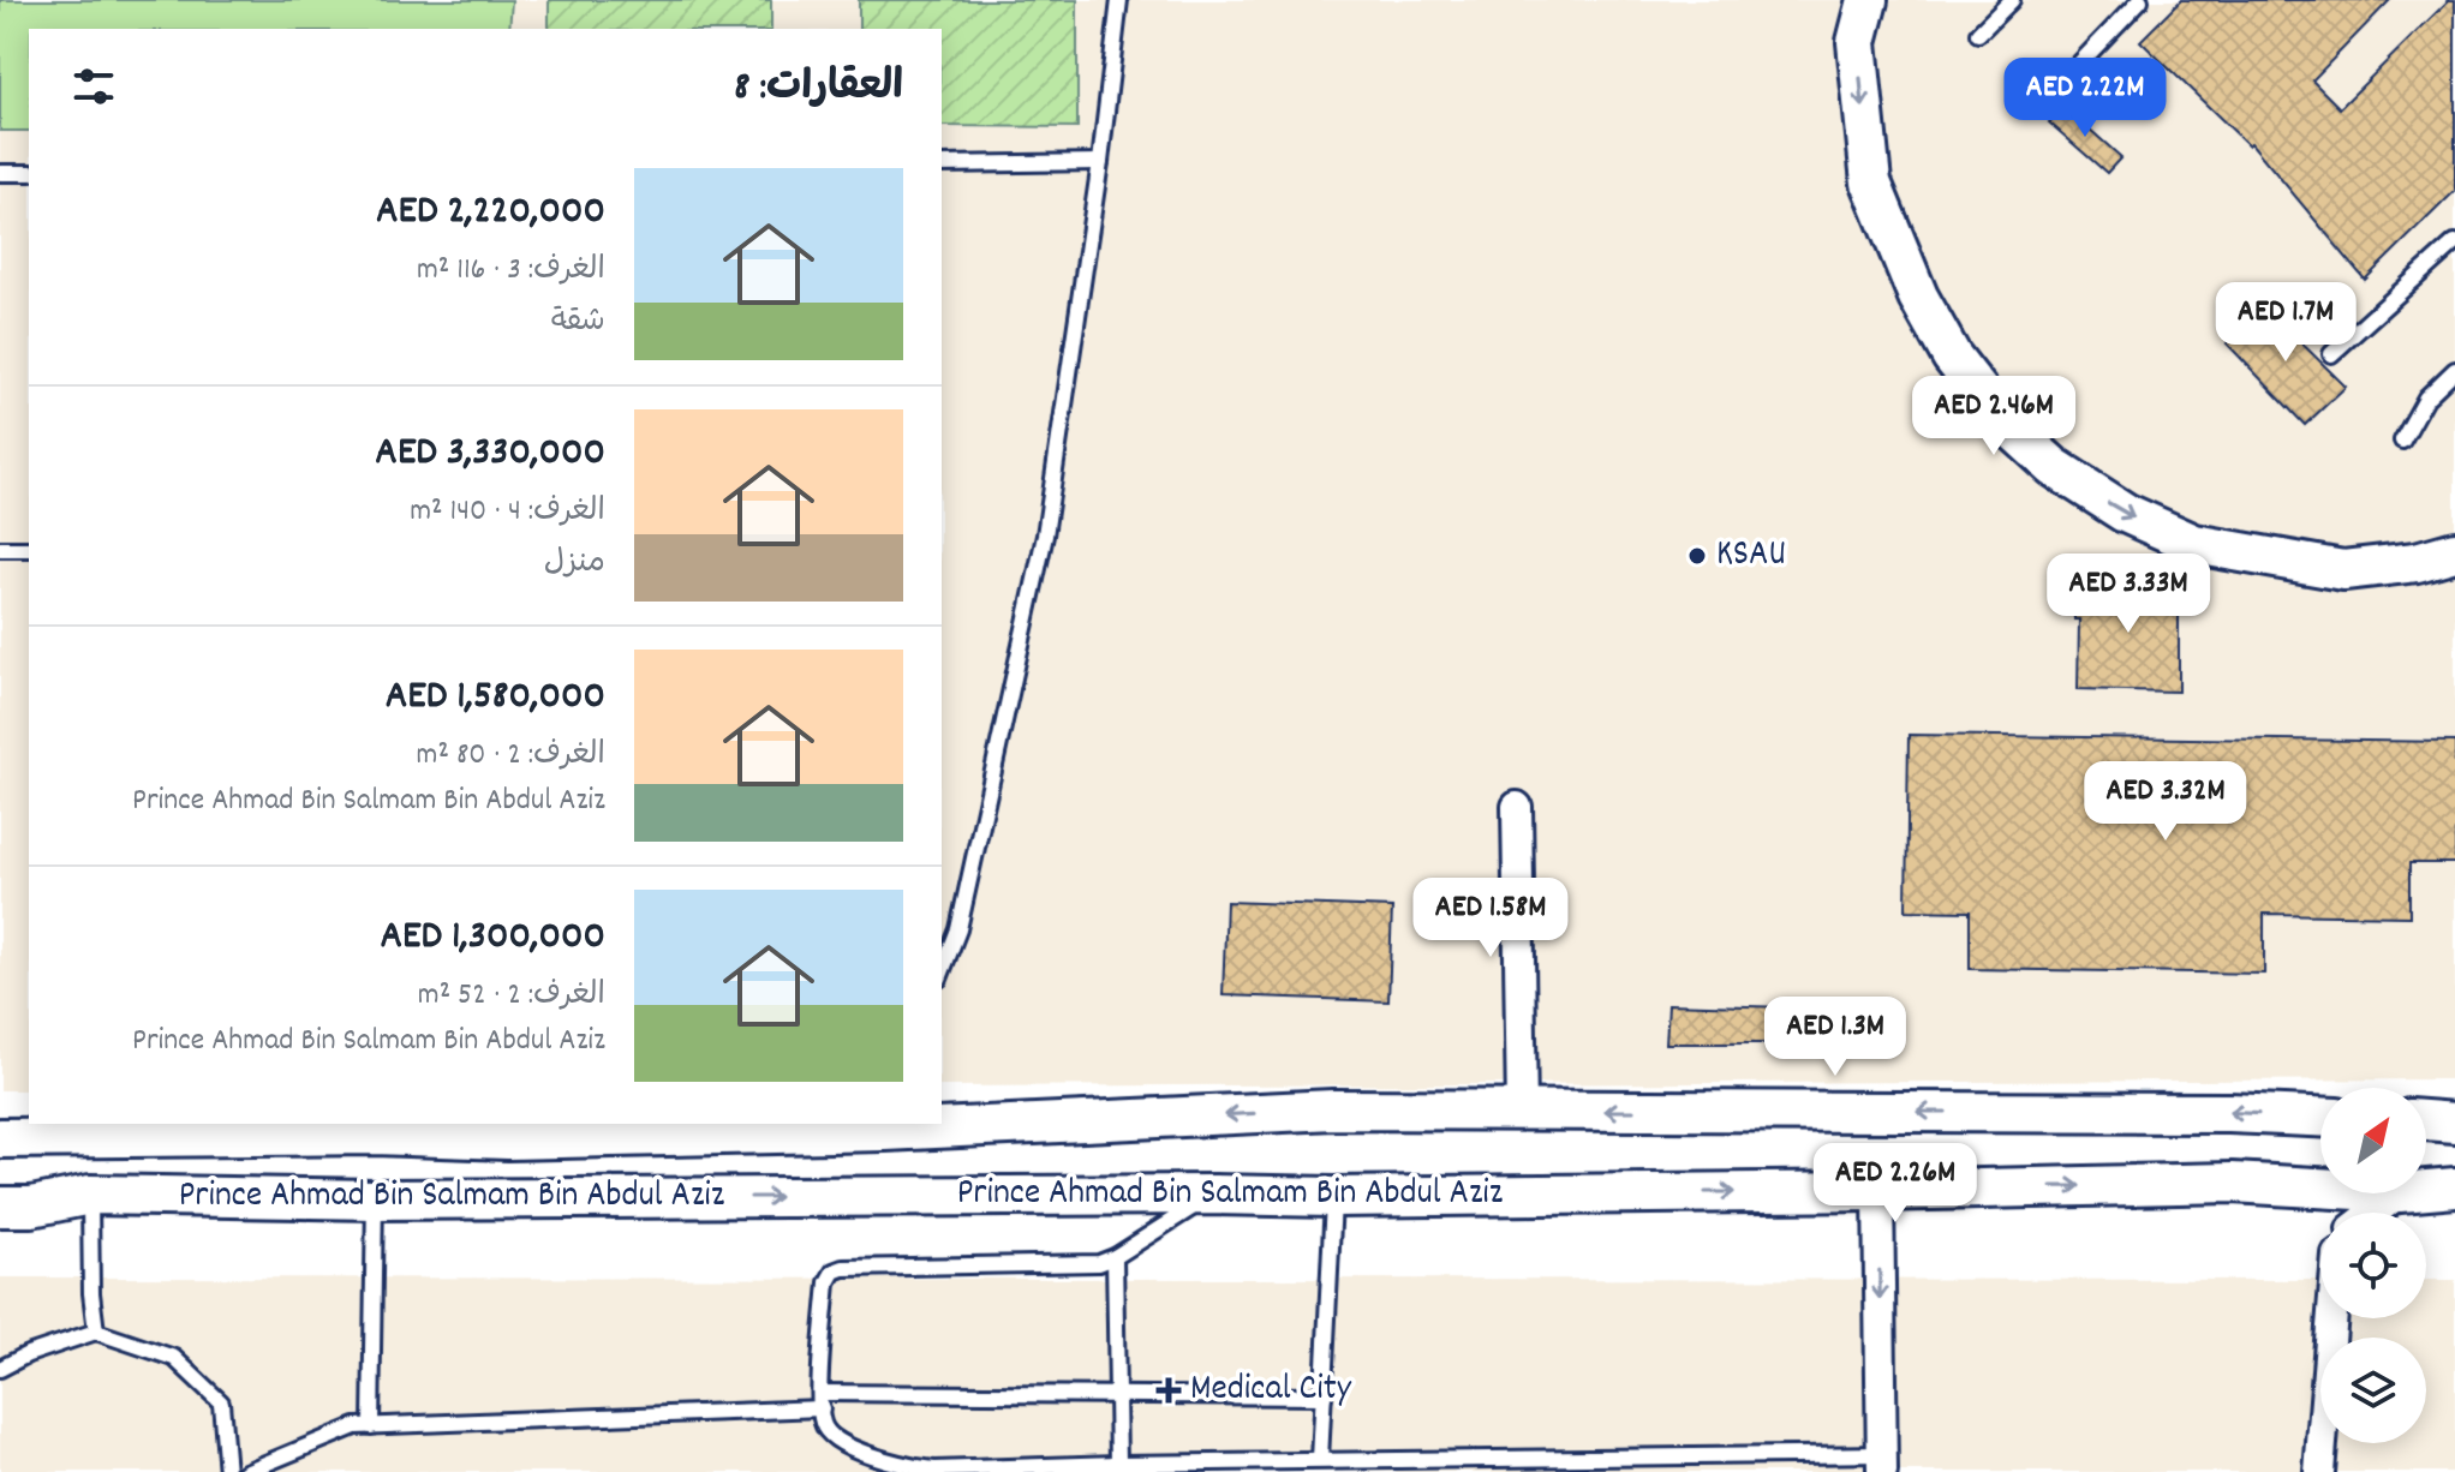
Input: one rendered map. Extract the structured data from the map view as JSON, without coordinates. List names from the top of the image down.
{
  "streets": {
    "main road": ["Prince Ahmad Bin Salmam Bin Abdul Aziz"]
  },
  "places": {
    "other": ["KSAU"],
    "health": ["Medical City"]
  },
  "north": "top right",
  "page": {
    "heading": "العقارات: 8",
    "price": [
      "AED 2.22M",
      "AED 1.7M",
      "AED 2.46M",
      "AED 3.33M",
      "AED 3.32M",
      "AED 1.58M",
      "AED 1.3M",
      "AED 2.26M"
    ],
    "list": [
      {
        "name": "AED 2,220,000",
        "note": "الغرف: 3 · 116 m² · شقة"
      },
      {
        "name": "AED 3,330,000",
        "note": "الغرف: 4 · 140 m² · منزل"
      },
      {
        "name": "AED 1,580,000",
        "note": "الغرف: 2 · 80 m² · Prince Ahmad Bin Salmam Bin Abdul Aziz"
      },
      {
        "name": "AED 1,300,000",
        "note": "الغرف: 2 · 52 m² · Prince Ahmad Bin Salmam Bin Abdul Aziz"
      }
    ]
  }
}
